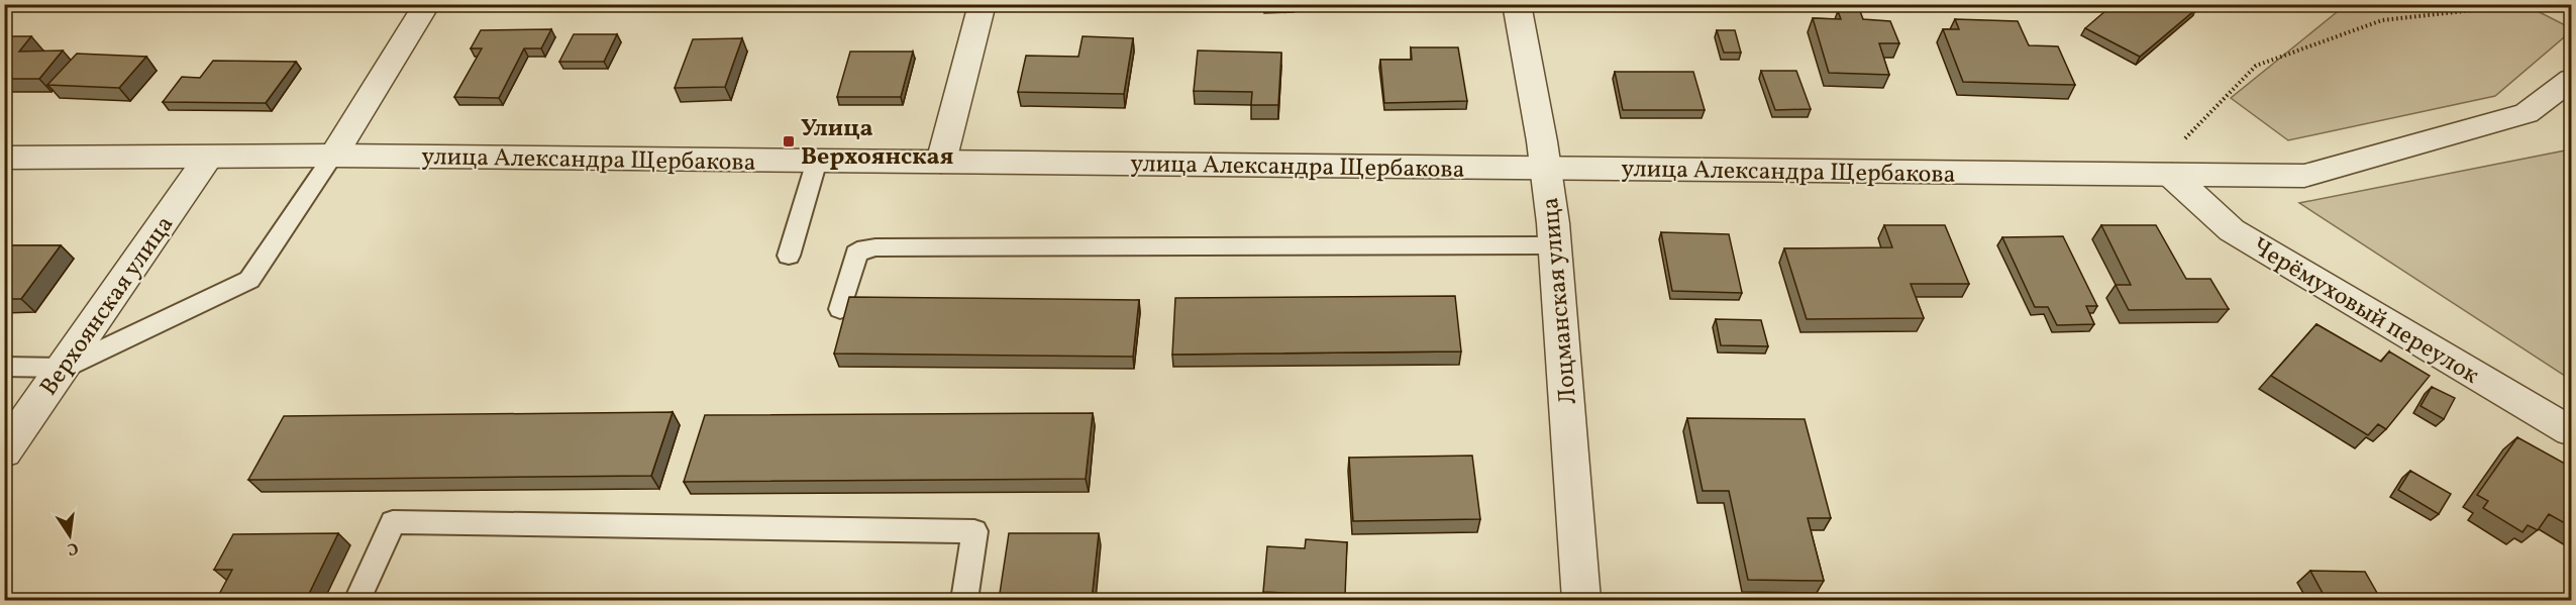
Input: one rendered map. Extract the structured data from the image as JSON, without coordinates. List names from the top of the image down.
{
  "streets": {
    "street": [
      "улица Александра Щербакова",
      "Лоцманская улица",
      "Верхоянская улица",
      "Черёмуховый переулок"
    ]
  },
  "crossings": [
    ["улица Александра Щербакова", "Лоцманская улица"],
    ["улица Александра Щербакова", "Верхоянская улица"],
    ["улица Александра Щербакова", "Черёмуховый переулок"]
  ],
  "places": {
    "transit": ["Улица Верхоянская"]
  },
  "north": "bottom"
}
